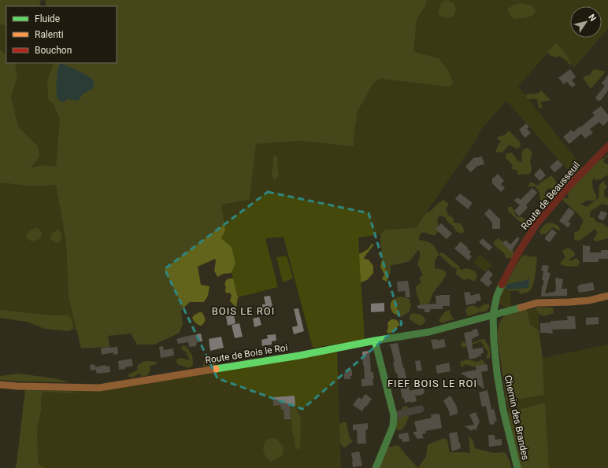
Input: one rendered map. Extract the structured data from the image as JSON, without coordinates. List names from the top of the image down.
{
  "streets": {
    "street": ["Route de Beausseuil", "Route de Bois le Roi", "Chemin des Brandes"]
  },
  "crossings": [
    ["Route de Beausseuil", "Route de Bois le Roi"],
    ["Route de Beausseuil", "Chemin des Brandes"],
    ["Route de Bois le Roi", "Chemin des Brandes"]
  ],
  "districts": ["BOIS LE ROI", "FIEF BOIS LE ROI"],
  "legend": ["Fluide", "Ralenti", "Bouchon"],
  "north": "top right"
}
